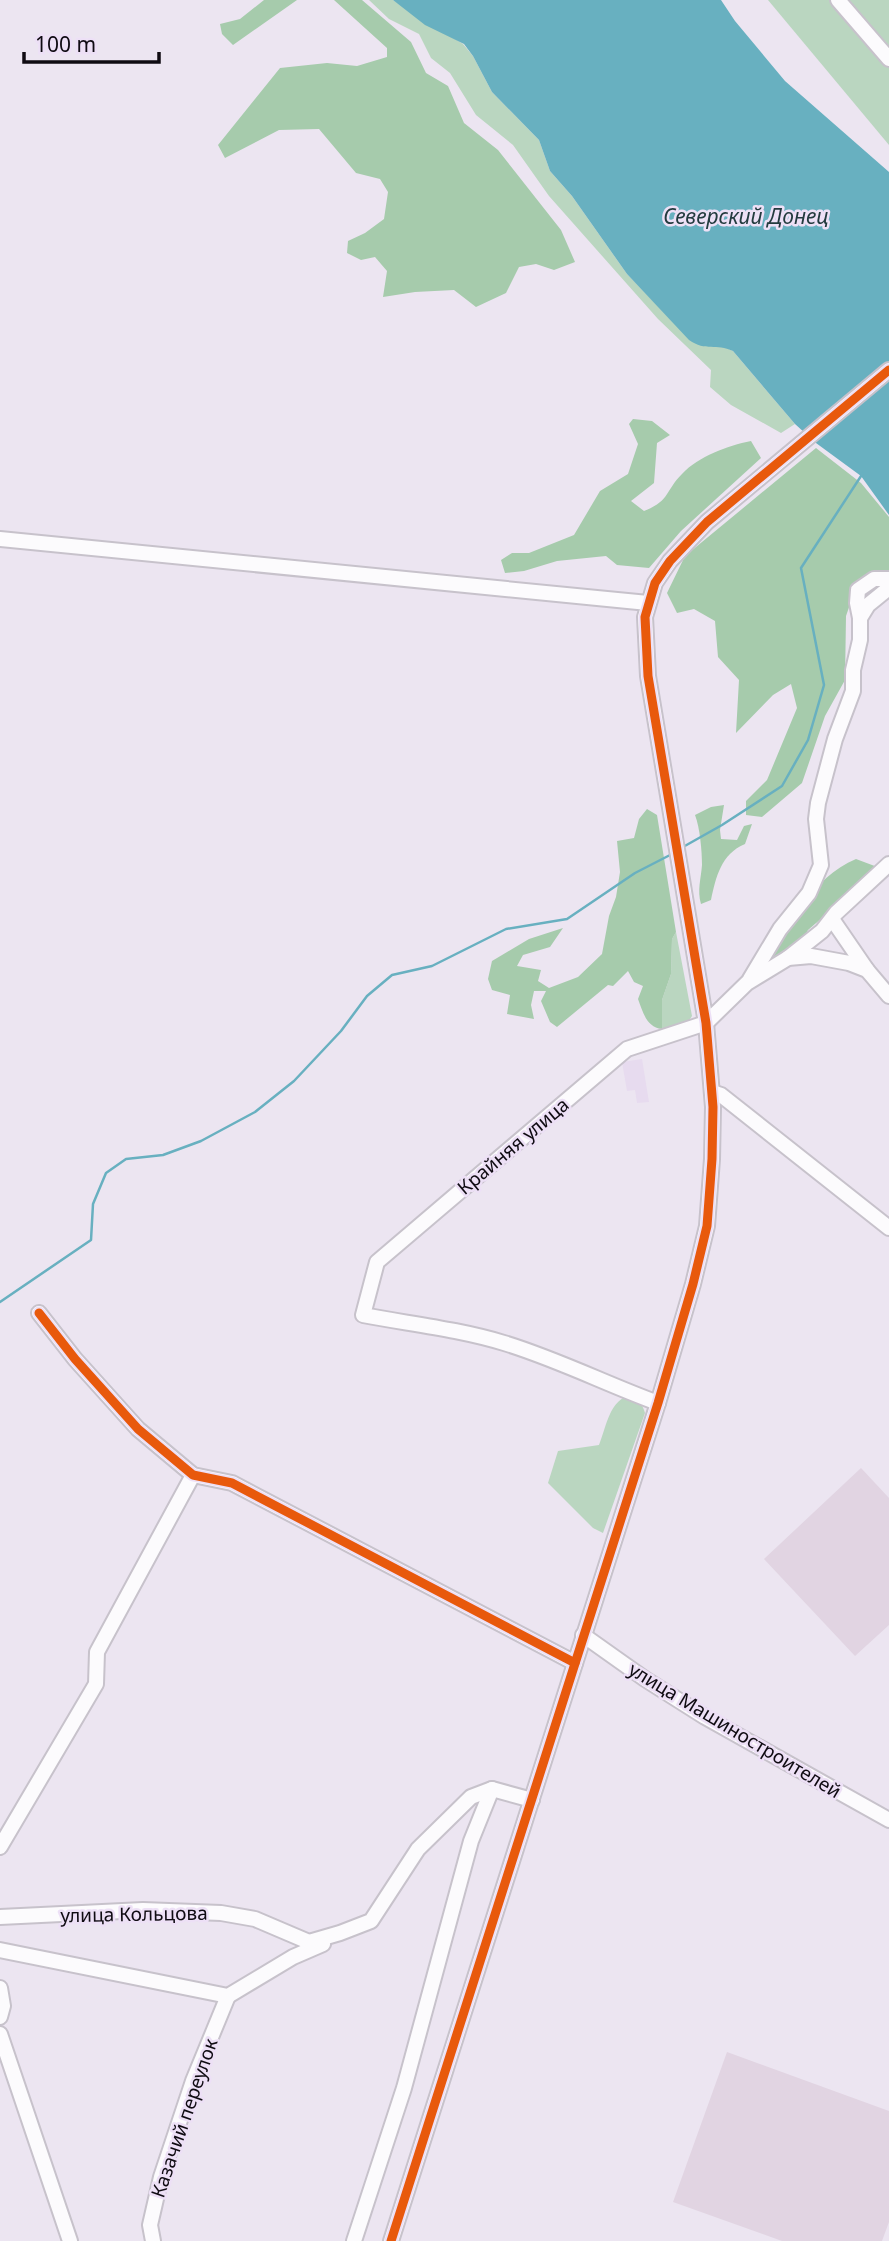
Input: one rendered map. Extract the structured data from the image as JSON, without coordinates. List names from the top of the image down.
{
  "streets": {
    "street": [
      "Крайняя улица",
      "улица Машиностроителей",
      "улица Кольцова",
      "Казачий переулок"
    ]
  },
  "water": ["Северский Донец"],
  "scale_bar": "100 m"
}
